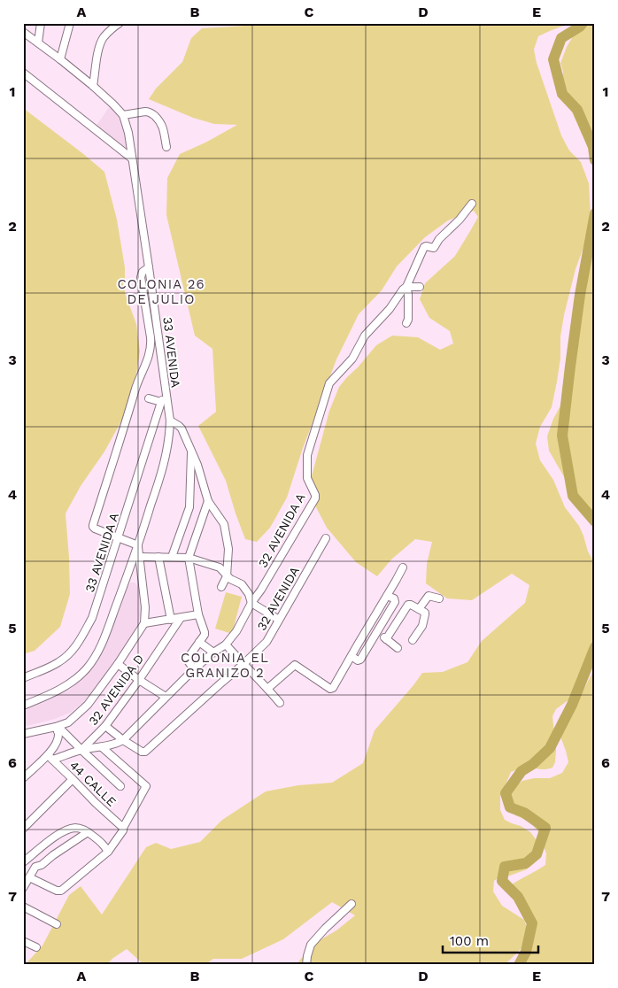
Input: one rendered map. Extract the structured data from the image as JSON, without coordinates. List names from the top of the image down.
{
  "streets": {
    "street": [
      "33 AVENIDA",
      "32 AVENIDA A",
      "33 AVENIDA A",
      "32 AVENIDA",
      "32 AVENIDA D",
      "44 CALLE"
    ]
  },
  "crossings": [
    ["33 AVENIDA", "33 AVENIDA A"],
    ["32 AVENIDA A", "32 AVENIDA"]
  ],
  "districts": ["COLONIA 26 DE JULIO", "COLONIA EL GRANIZO 2"],
  "scale_bar": "100 m",
  "grid": {
    "columns": [
      "A",
      "B",
      "C",
      "D",
      "E"
    ],
    "rows": [
      "1",
      "2",
      "3",
      "4",
      "5",
      "6",
      "7"
    ]
  }
}
